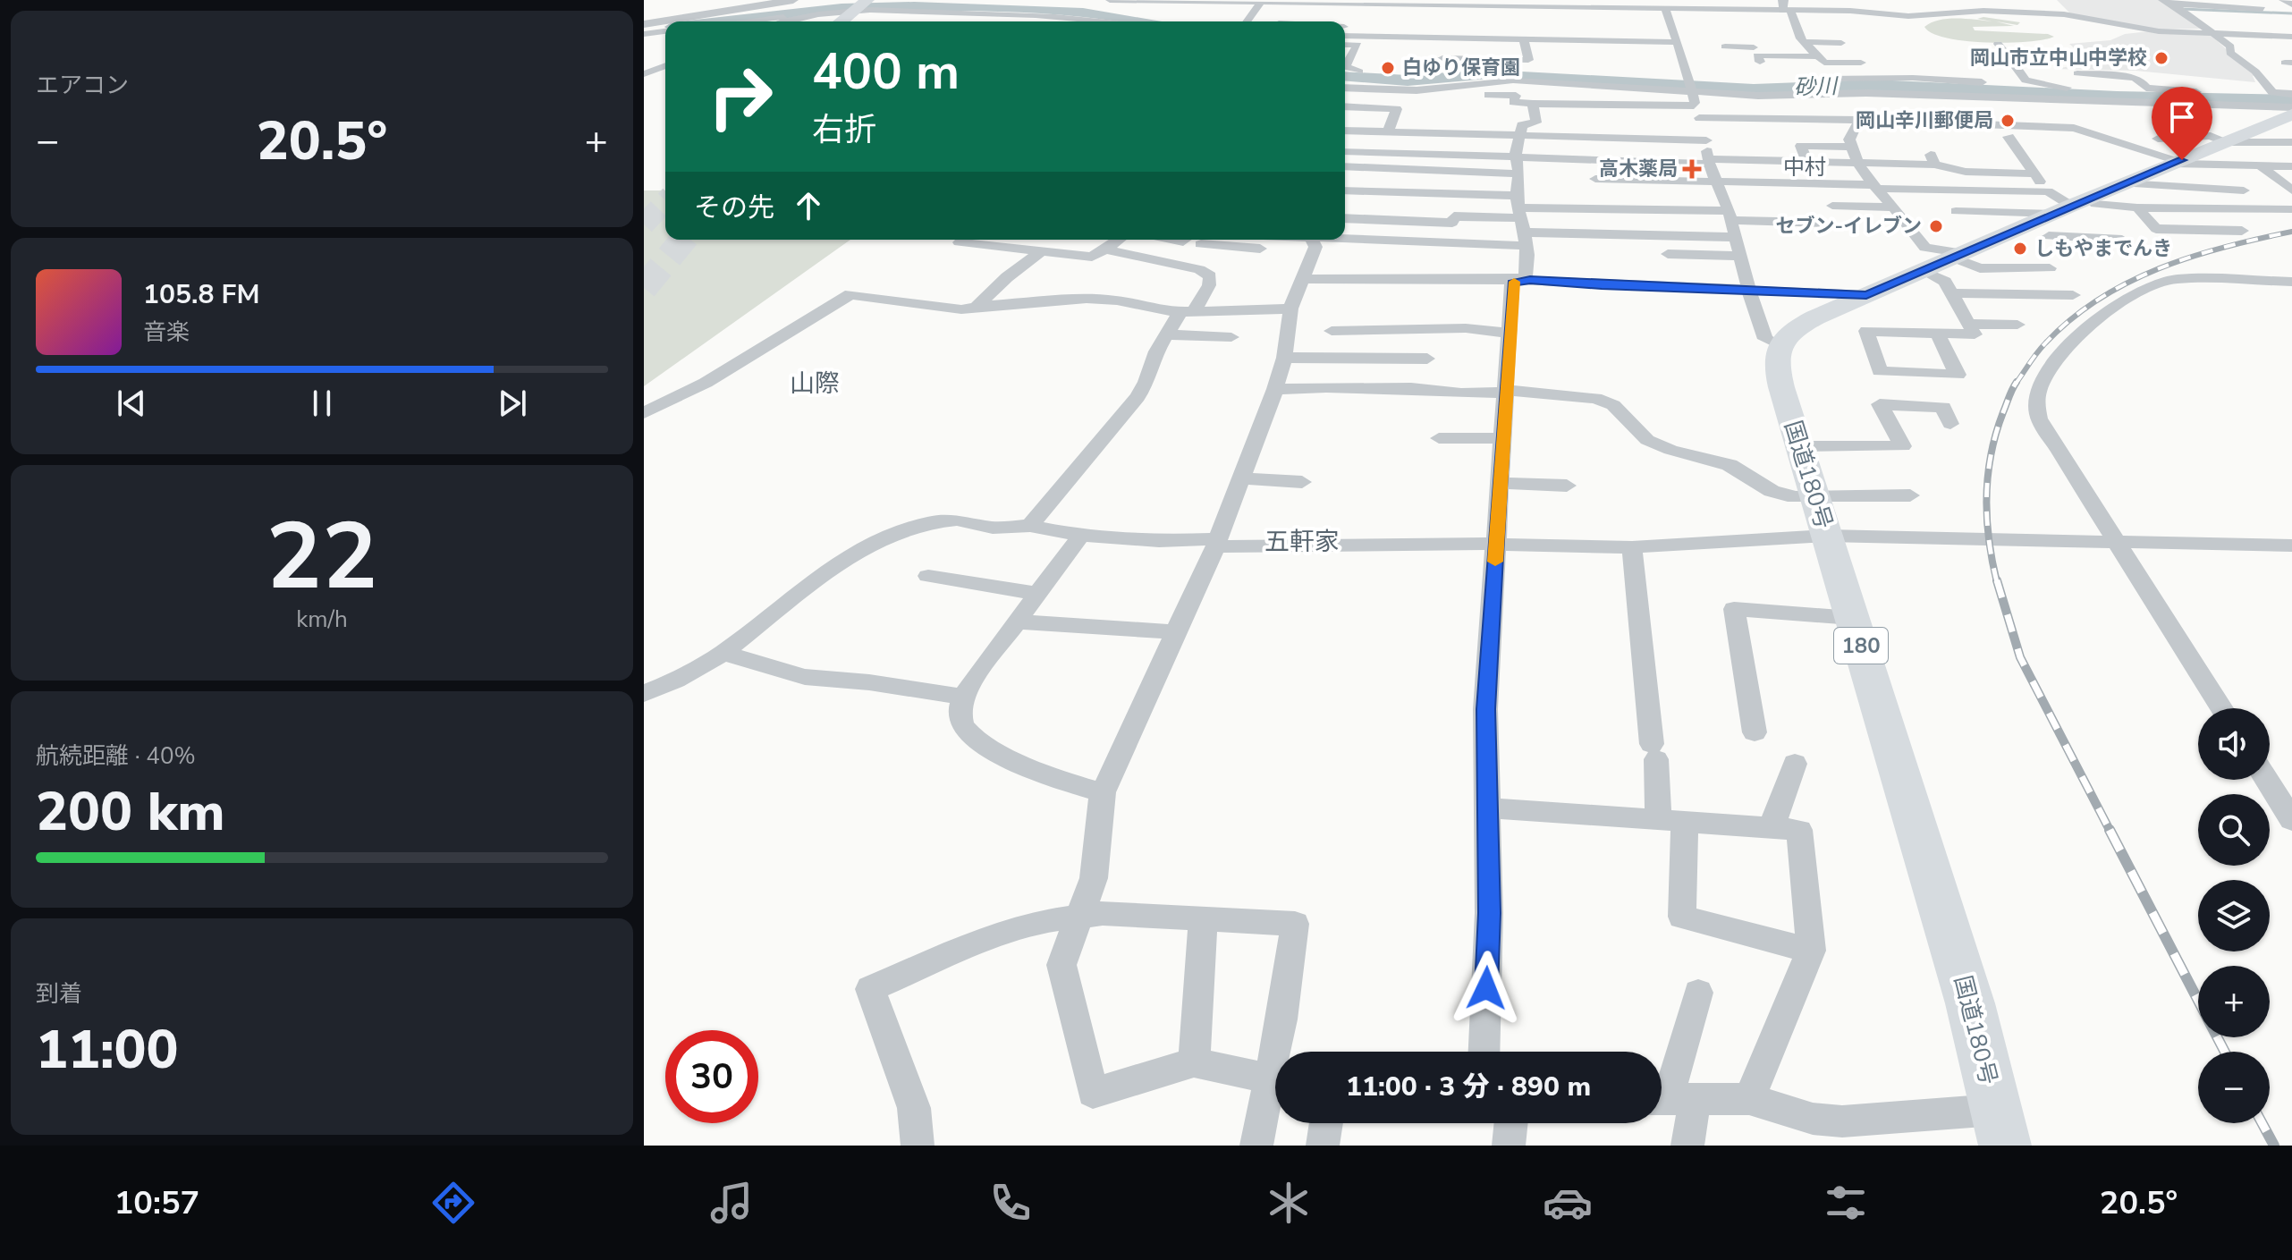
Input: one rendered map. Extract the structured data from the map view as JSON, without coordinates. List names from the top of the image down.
{
  "streets": {
    "highway": ["国道180号", "180"]
  },
  "districts": ["中村", "山際", "五軒家"],
  "water": ["砂川"],
  "places": {
    "other": [
      "岡山市立中山中学校",
      "白ゆり保育園",
      "岡山辛川郵便局",
      "セブン-イレブン",
      "しもやまでんき"
    ],
    "health": ["高木薬局"]
  },
  "page": {
    "tile": [
      "エアコン",
      ["22", "km/h"],
      ["航続距離 · 40%", "200 km"],
      ["到着", "11:00"]
    ],
    "turn": ["400 m", "右折"],
    "heat": ["−", "20.5°", "+"],
    "then": "その先",
    "song": ["105.8 FM", "音楽"],
    "map_buttons": ["+", "−"],
    "limit": "30",
    "trip": "11:00 · 3 分 · 890 m",
    "tabs": ["10:57", "20.5°"]
  }
}
